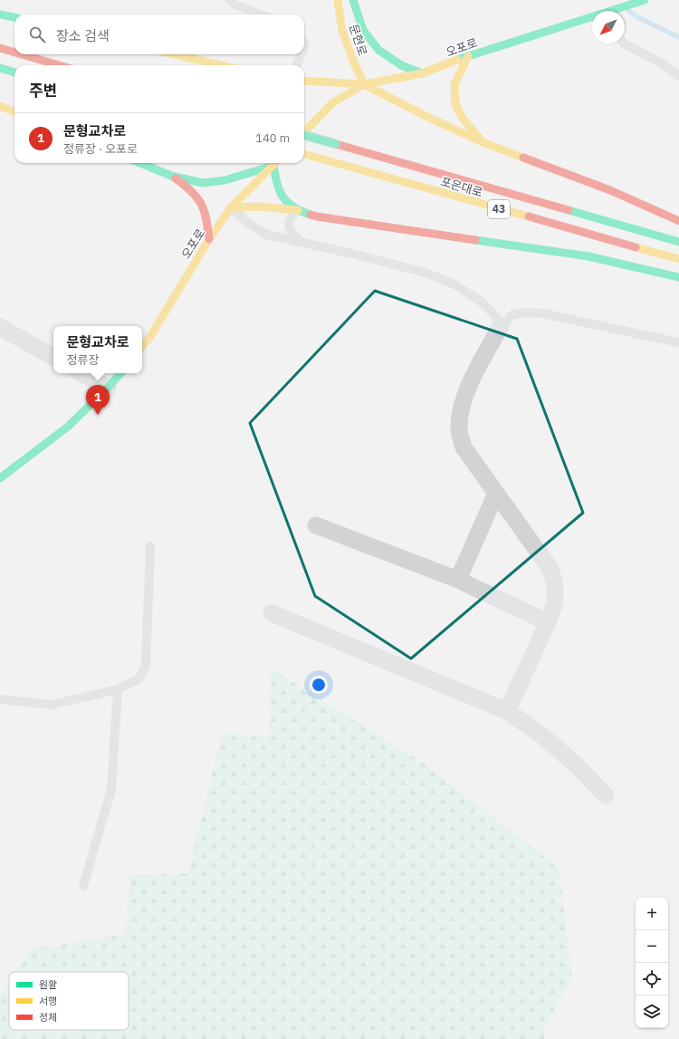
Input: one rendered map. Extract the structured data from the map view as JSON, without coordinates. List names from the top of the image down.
{
  "streets": {
    "main road": [
      "문현로",
      "오포로",
      "포은대로",
      "43"
    ]
  },
  "crossings": [
    ["문현로", "오포로"]
  ],
  "legend": ["원활", "서행", "정체"],
  "north": "bottom left",
  "page": {
    "search": "장소 검색",
    "heading": "주변",
    "list": [
      {
        "mark": "1",
        "name": "문형교차로",
        "note": "정류장 · 오포로",
        "value": "140 m"
      }
    ],
    "popup": ["문형교차로", "정류장"],
    "pins": "1",
    "map_buttons": ["+", "−"]
  }
}
